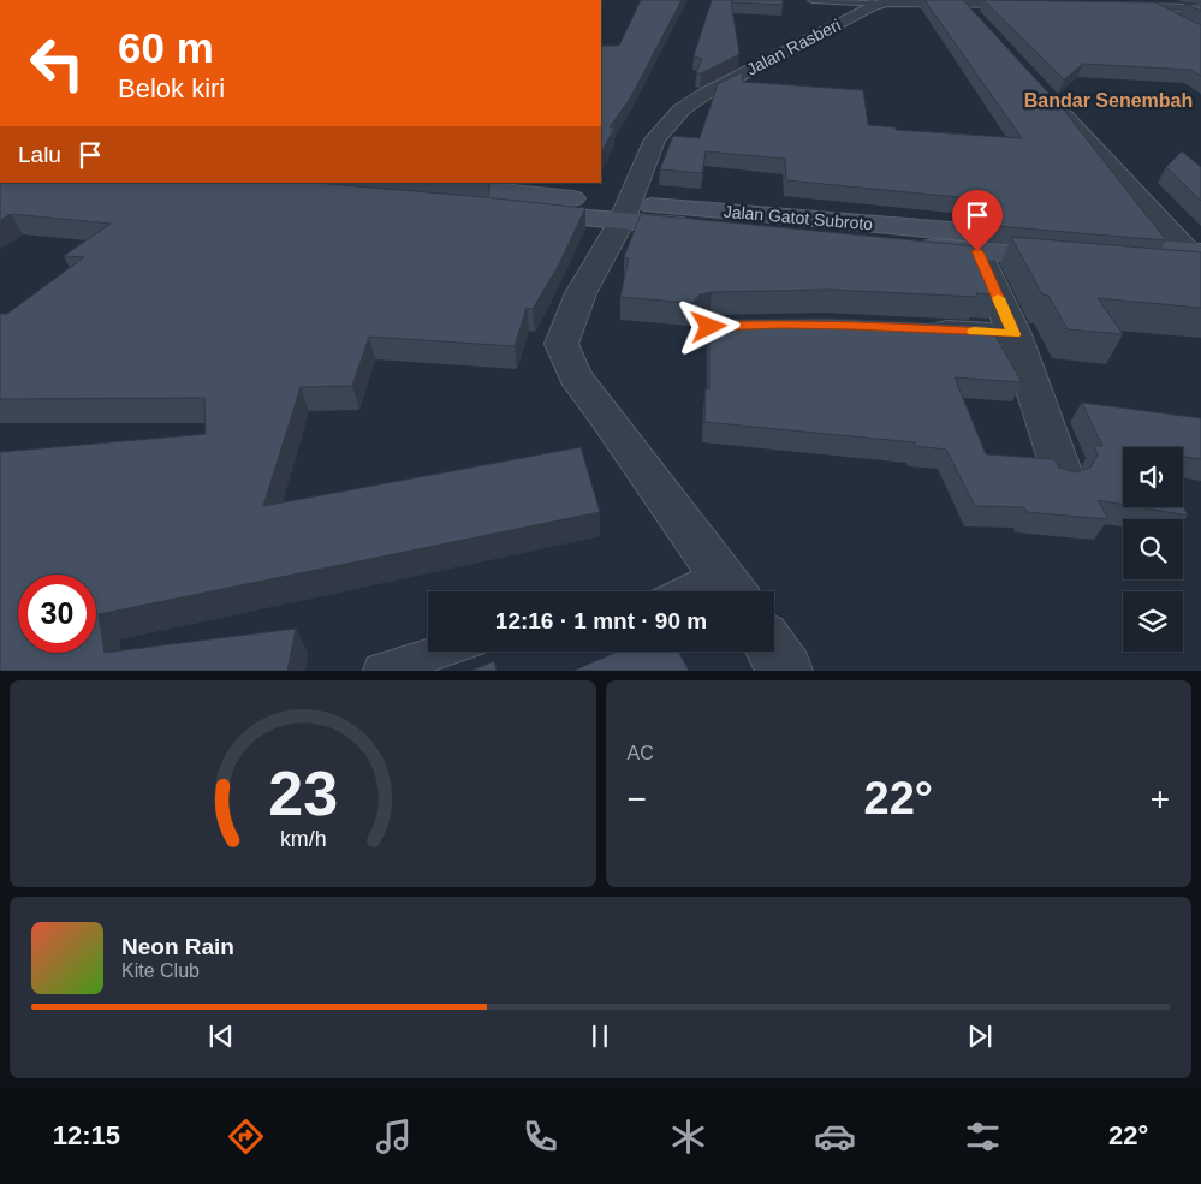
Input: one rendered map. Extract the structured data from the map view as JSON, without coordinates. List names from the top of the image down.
{
  "streets": {
    "main road": ["Jalan Gatot Subroto"],
    "street": ["Jalan Rasberi"]
  },
  "crossings": [
    ["Jalan Rasberi", "Jalan Gatot Subroto"]
  ],
  "districts": ["Bandar Senembah"],
  "page": {
    "turn": ["60 m", "Belok kiri"],
    "then": "Lalu",
    "limit": "30",
    "trip": "12:16 · 1 mnt · 90 m",
    "tile": "AC",
    "heat": ["−", "22°", "+"],
    "song": ["Neon Rain", "Kite Club"],
    "tabs": ["12:15", "22°"],
    "gauge": ["23", "km/h"]
  }
}
